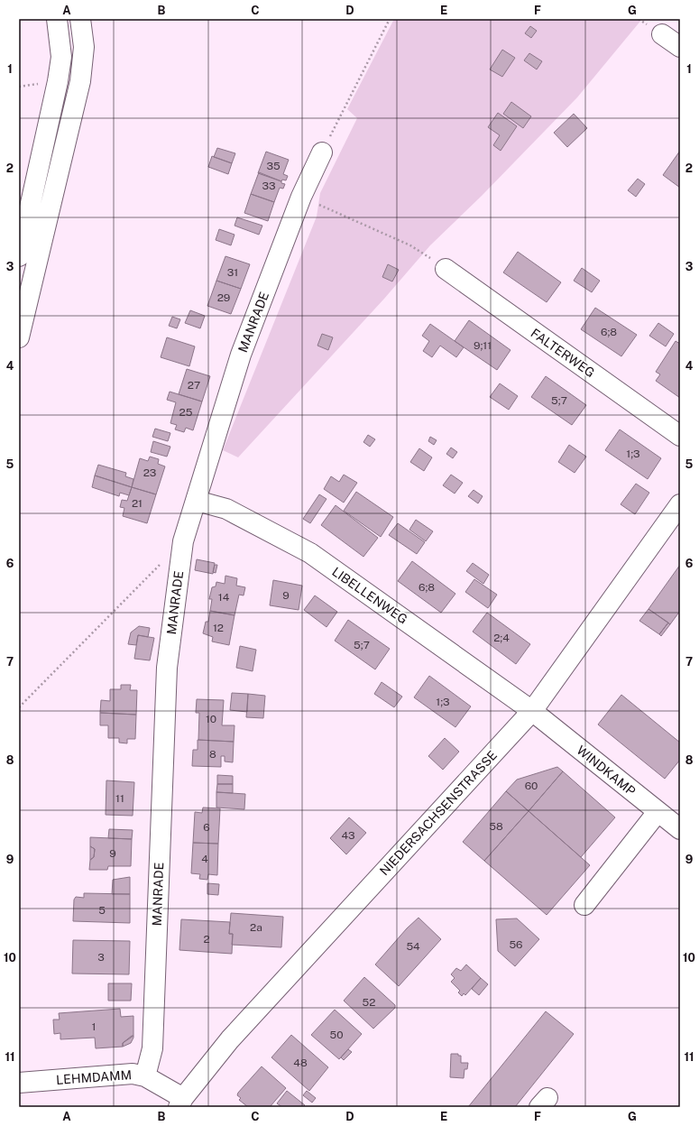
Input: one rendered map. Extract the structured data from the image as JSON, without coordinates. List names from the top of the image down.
{
  "streets": {
    "street": [
      "MANRADE",
      "FALTERWEG",
      "LIBELLENWEG",
      "WINDKAMP",
      "NIEDERSACHSENSTRASSE",
      "LEHMDAMM"
    ]
  },
  "crossings": [
    ["MANRADE", "LIBELLENWEG"],
    ["MANRADE", "LEHMDAMM"],
    ["LIBELLENWEG", "WINDKAMP"],
    ["LIBELLENWEG", "NIEDERSACHSENSTRASSE"],
    ["WINDKAMP", "NIEDERSACHSENSTRASSE"],
    ["NIEDERSACHSENSTRASSE", "LEHMDAMM"]
  ],
  "house_numbers": [
    "35",
    "33",
    "31",
    "29",
    "6;8",
    "9;11",
    "27",
    "5;7",
    "25",
    "1;3",
    "23",
    "21",
    "6;8",
    "9",
    "14",
    "12",
    "2;4",
    "5;7",
    "1;3",
    "10",
    "8",
    "60",
    "11",
    "58",
    "6",
    "43",
    "9",
    "4",
    "5",
    "2a",
    "2",
    "56",
    "54",
    "3",
    "52",
    "1",
    "50",
    "48"
  ],
  "grid": {
    "columns": [
      "A",
      "B",
      "C",
      "D",
      "E",
      "F",
      "G"
    ],
    "rows": [
      "1",
      "2",
      "3",
      "4",
      "5",
      "6",
      "7",
      "8",
      "9",
      "10",
      "11"
    ]
  }
}
